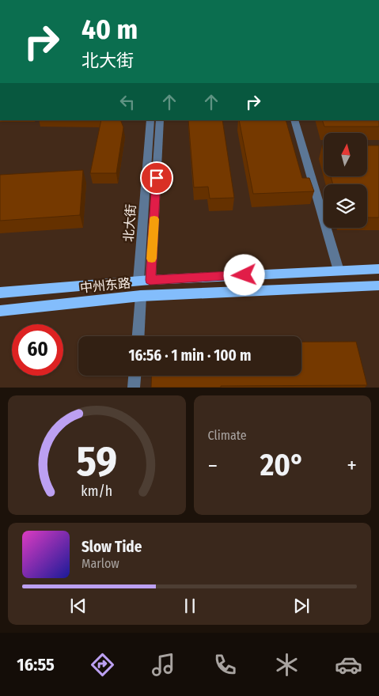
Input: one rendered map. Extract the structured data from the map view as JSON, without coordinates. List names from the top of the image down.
{
  "streets": {
    "main road": ["中州东路"],
    "street": ["北大街"]
  },
  "crossings": [
    ["北大街", "中州东路"]
  ],
  "north": "top",
  "page": {
    "turn": ["40 m", "北大街"],
    "limit": "60",
    "trip": "16:56 · 1 min · 100 m",
    "tile": "Climate",
    "heat": ["−", "20°", "+"],
    "song": ["Slow Tide", "Marlow"],
    "tabs": "16:55",
    "gauge": ["59", "km/h"]
  }
}
